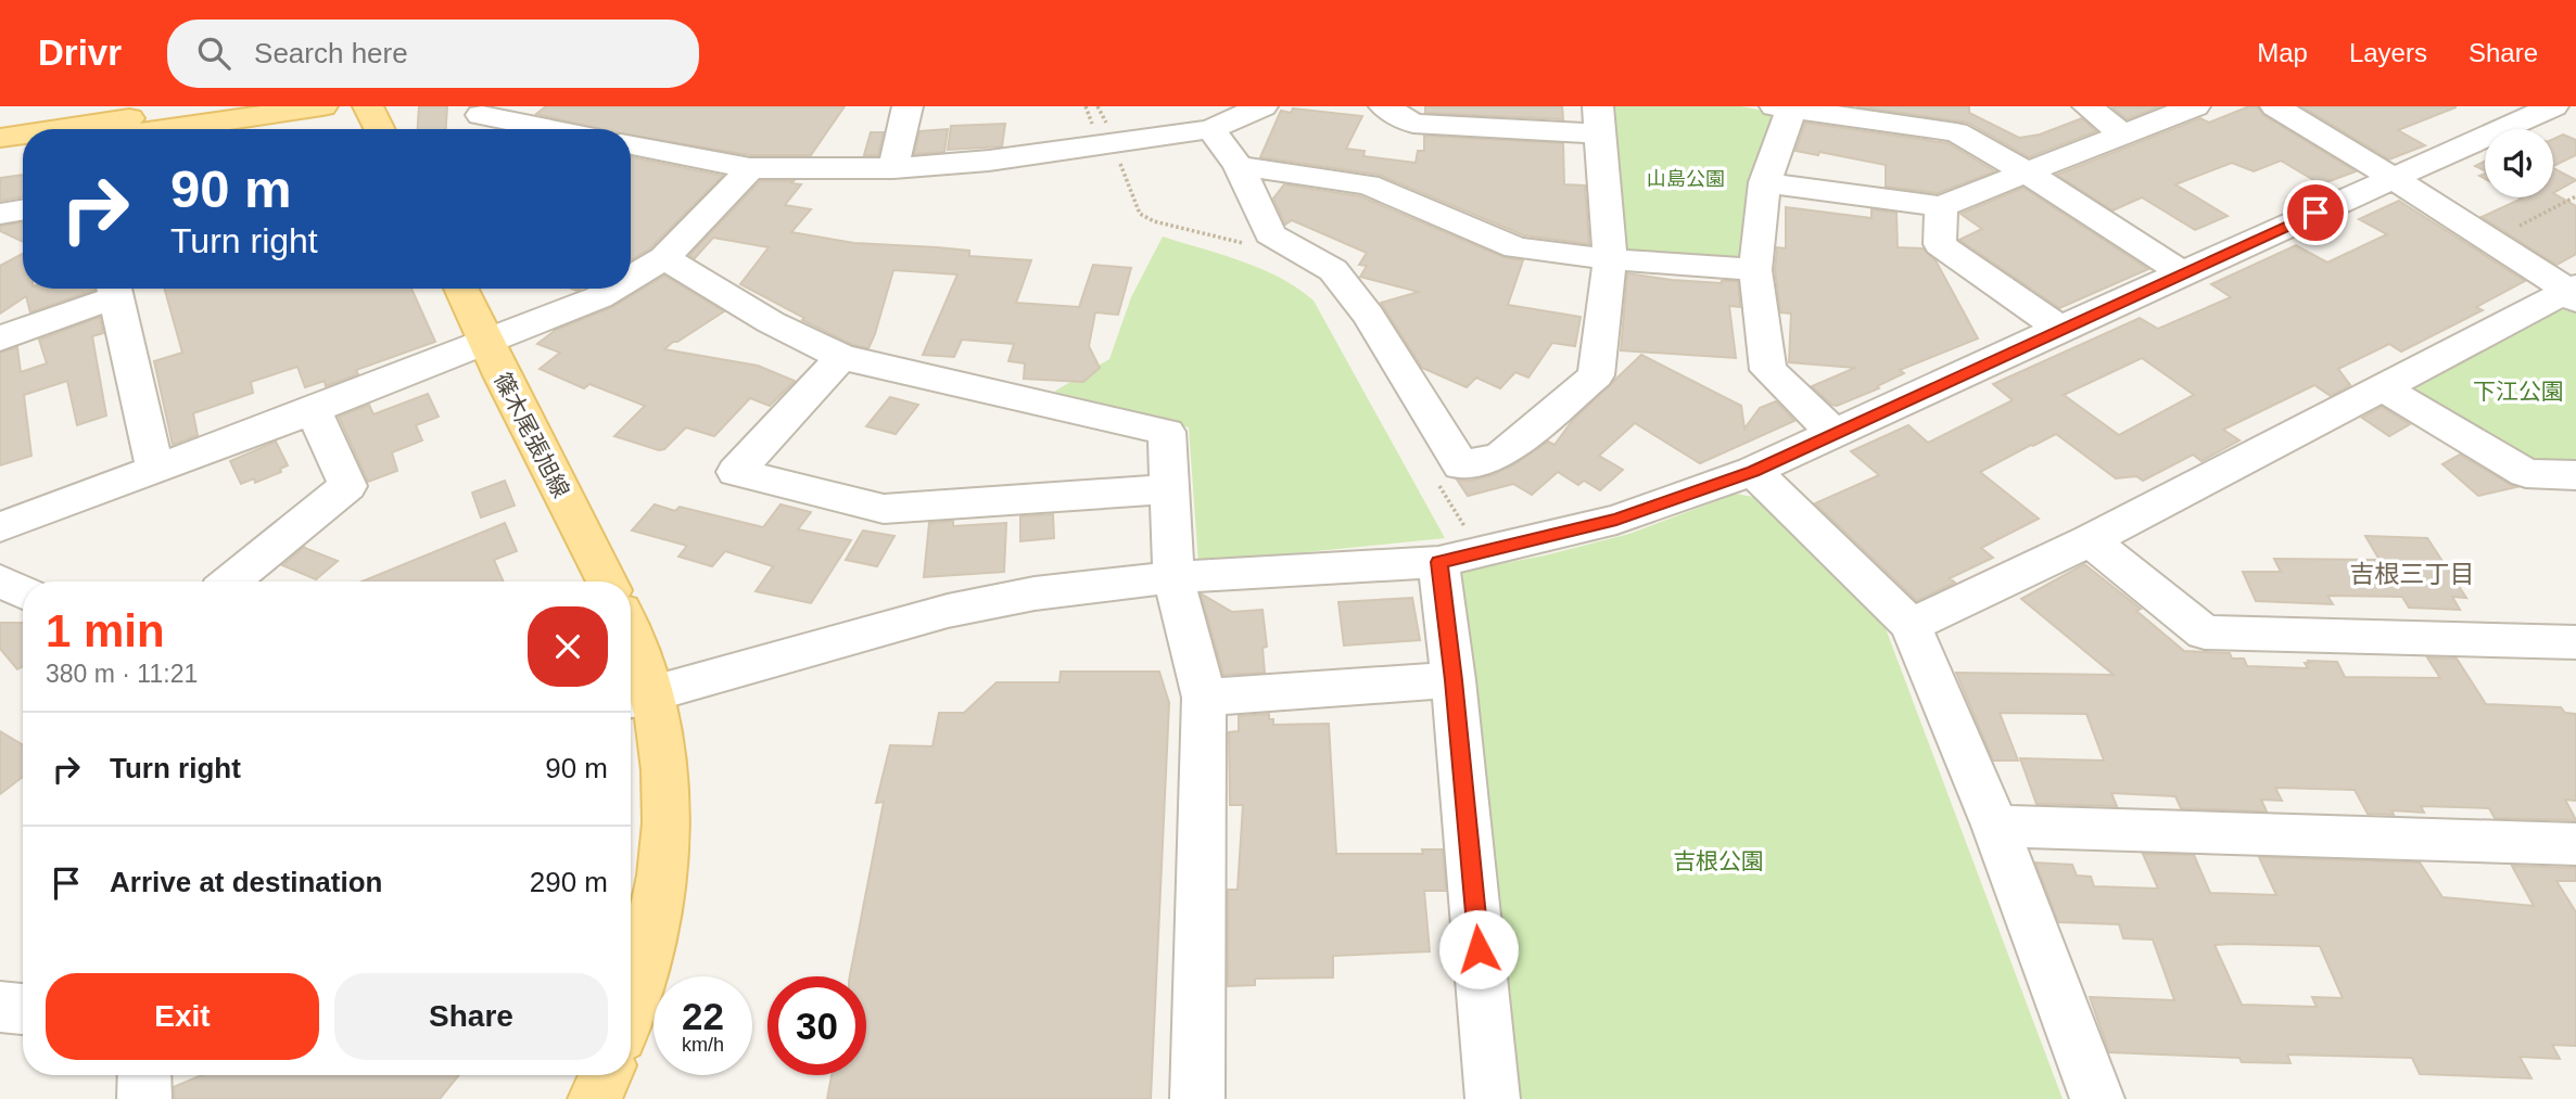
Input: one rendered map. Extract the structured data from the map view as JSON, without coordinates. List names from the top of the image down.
{
  "streets": {
    "main road": ["篠木尾張旭線"]
  },
  "districts": ["吉根三丁目"],
  "parks": ["山島公園", "下江公園", "吉根公園"],
  "page": {
    "header": "Drivr",
    "search": "Search here",
    "nav": ["Map", "Layers", "Share"],
    "turn": ["90 m", "Turn right"],
    "heading": ["1 min", "380 m · 11:21"],
    "list": [
      {
        "name": "Turn right",
        "value": "90 m"
      },
      {
        "name": "Arrive at destination",
        "value": "290 m"
      }
    ],
    "buttons": ["Exit", "Share"],
    "speed": "22 km/h",
    "limit": "30"
  }
}
